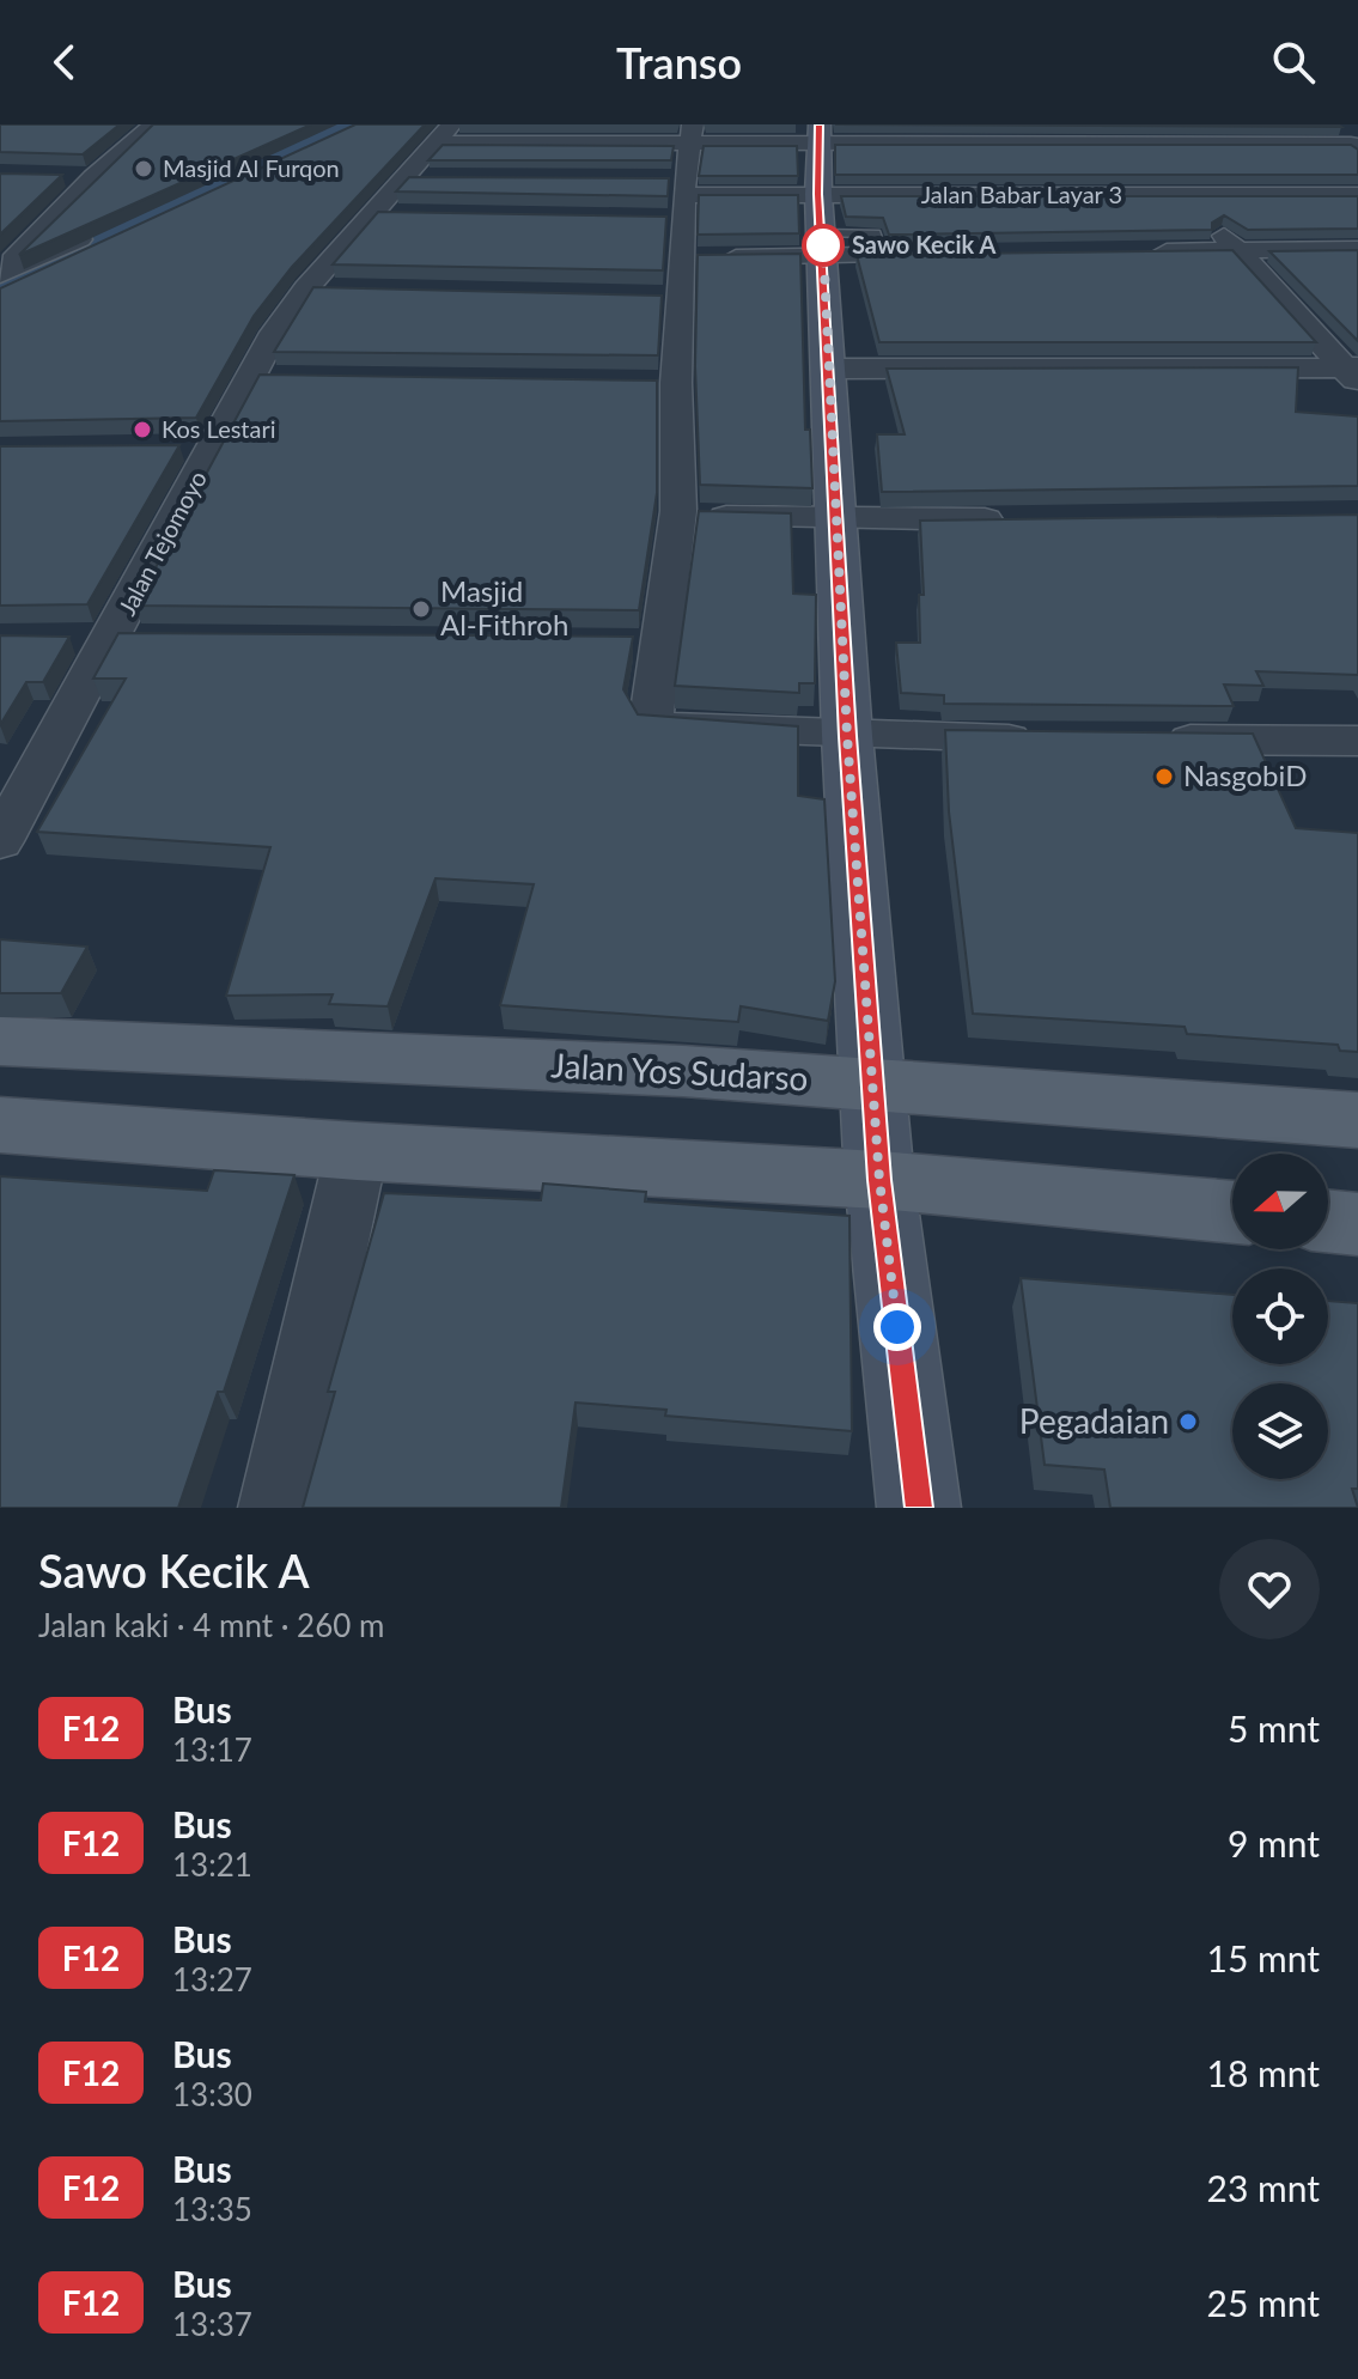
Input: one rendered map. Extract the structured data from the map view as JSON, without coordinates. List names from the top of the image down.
{
  "streets": {
    "main road": ["Jalan Yos Sudarso"],
    "street": ["Jalan Babar Layar 3", "Jalan Tejomoyo"]
  },
  "places": [
    "Masjid Al Furqon",
    "Sawo Kecik A",
    "Kos Lestari",
    "Masjid Al-Fithroh",
    "NasgobiD",
    "Pegadaian"
  ],
  "lines": ["bus line F12"],
  "north": "left",
  "page": {
    "header": "Transo",
    "heading": ["Sawo Kecik A", "Jalan kaki · 4 mnt · 260 m"],
    "list": [
      {
        "mark": "F12",
        "name": "Bus",
        "note": "13:17",
        "value": "5 mnt"
      },
      {
        "mark": "F12",
        "name": "Bus",
        "note": "13:21",
        "value": "9 mnt"
      },
      {
        "mark": "F12",
        "name": "Bus",
        "note": "13:27",
        "value": "15 mnt"
      },
      {
        "mark": "F12",
        "name": "Bus",
        "note": "13:30",
        "value": "18 mnt"
      },
      {
        "mark": "F12",
        "name": "Bus",
        "note": "13:35",
        "value": "23 mnt"
      },
      {
        "mark": "F12",
        "name": "Bus",
        "note": "13:37",
        "value": "25 mnt"
      }
    ]
  }
}
